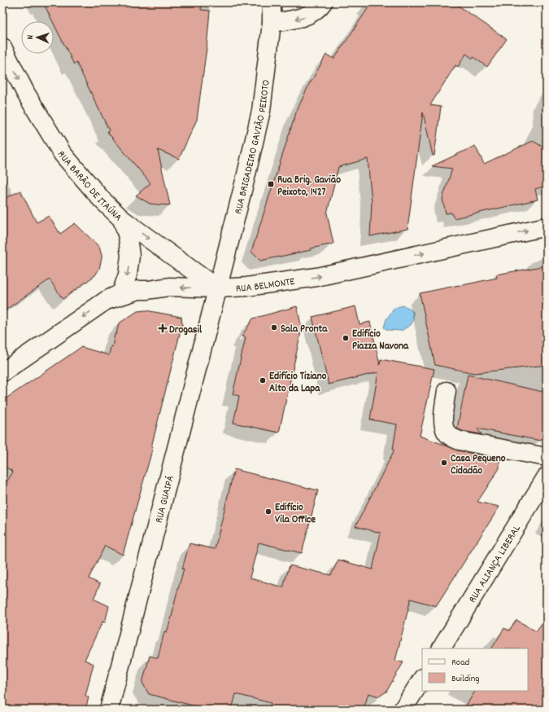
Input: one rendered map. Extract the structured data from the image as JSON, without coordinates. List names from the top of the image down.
{
  "streets": {
    "main road": [
      "RUA BRIGADEIRO GAVIÃO PEIXOTO",
      "RUA BARÃO DE ITAÚNA",
      "RUA BELMONTE",
      "RUA GUAIPÁ",
      "RUA ALIANÇA LIBERAL"
    ]
  },
  "crossings": [
    ["RUA BRIGADEIRO GAVIÃO PEIXOTO", "RUA BARÃO DE ITAÚNA"],
    ["RUA BRIGADEIRO GAVIÃO PEIXOTO", "RUA BELMONTE"],
    ["RUA BRIGADEIRO GAVIÃO PEIXOTO", "RUA GUAIPÁ"],
    ["RUA BARÃO DE ITAÚNA", "RUA BELMONTE"],
    ["RUA BARÃO DE ITAÚNA", "RUA GUAIPÁ"],
    ["RUA BELMONTE", "RUA GUAIPÁ"]
  ],
  "one_way": ["RUA BARÃO DE ITAÚNA"],
  "places": {
    "transit": ["Rua Brig. Gavião Peixoto, 1427"],
    "other": [
      "Sala Pronta",
      "Edifício Piazza Navona",
      "Edifício Tiziano Alto da Lapa",
      "Casa Pequeno Cidadão",
      "Edifício Vila Office"
    ],
    "health": ["Drogasil"]
  },
  "legend": ["Road", "Building"],
  "north": "left"
}
